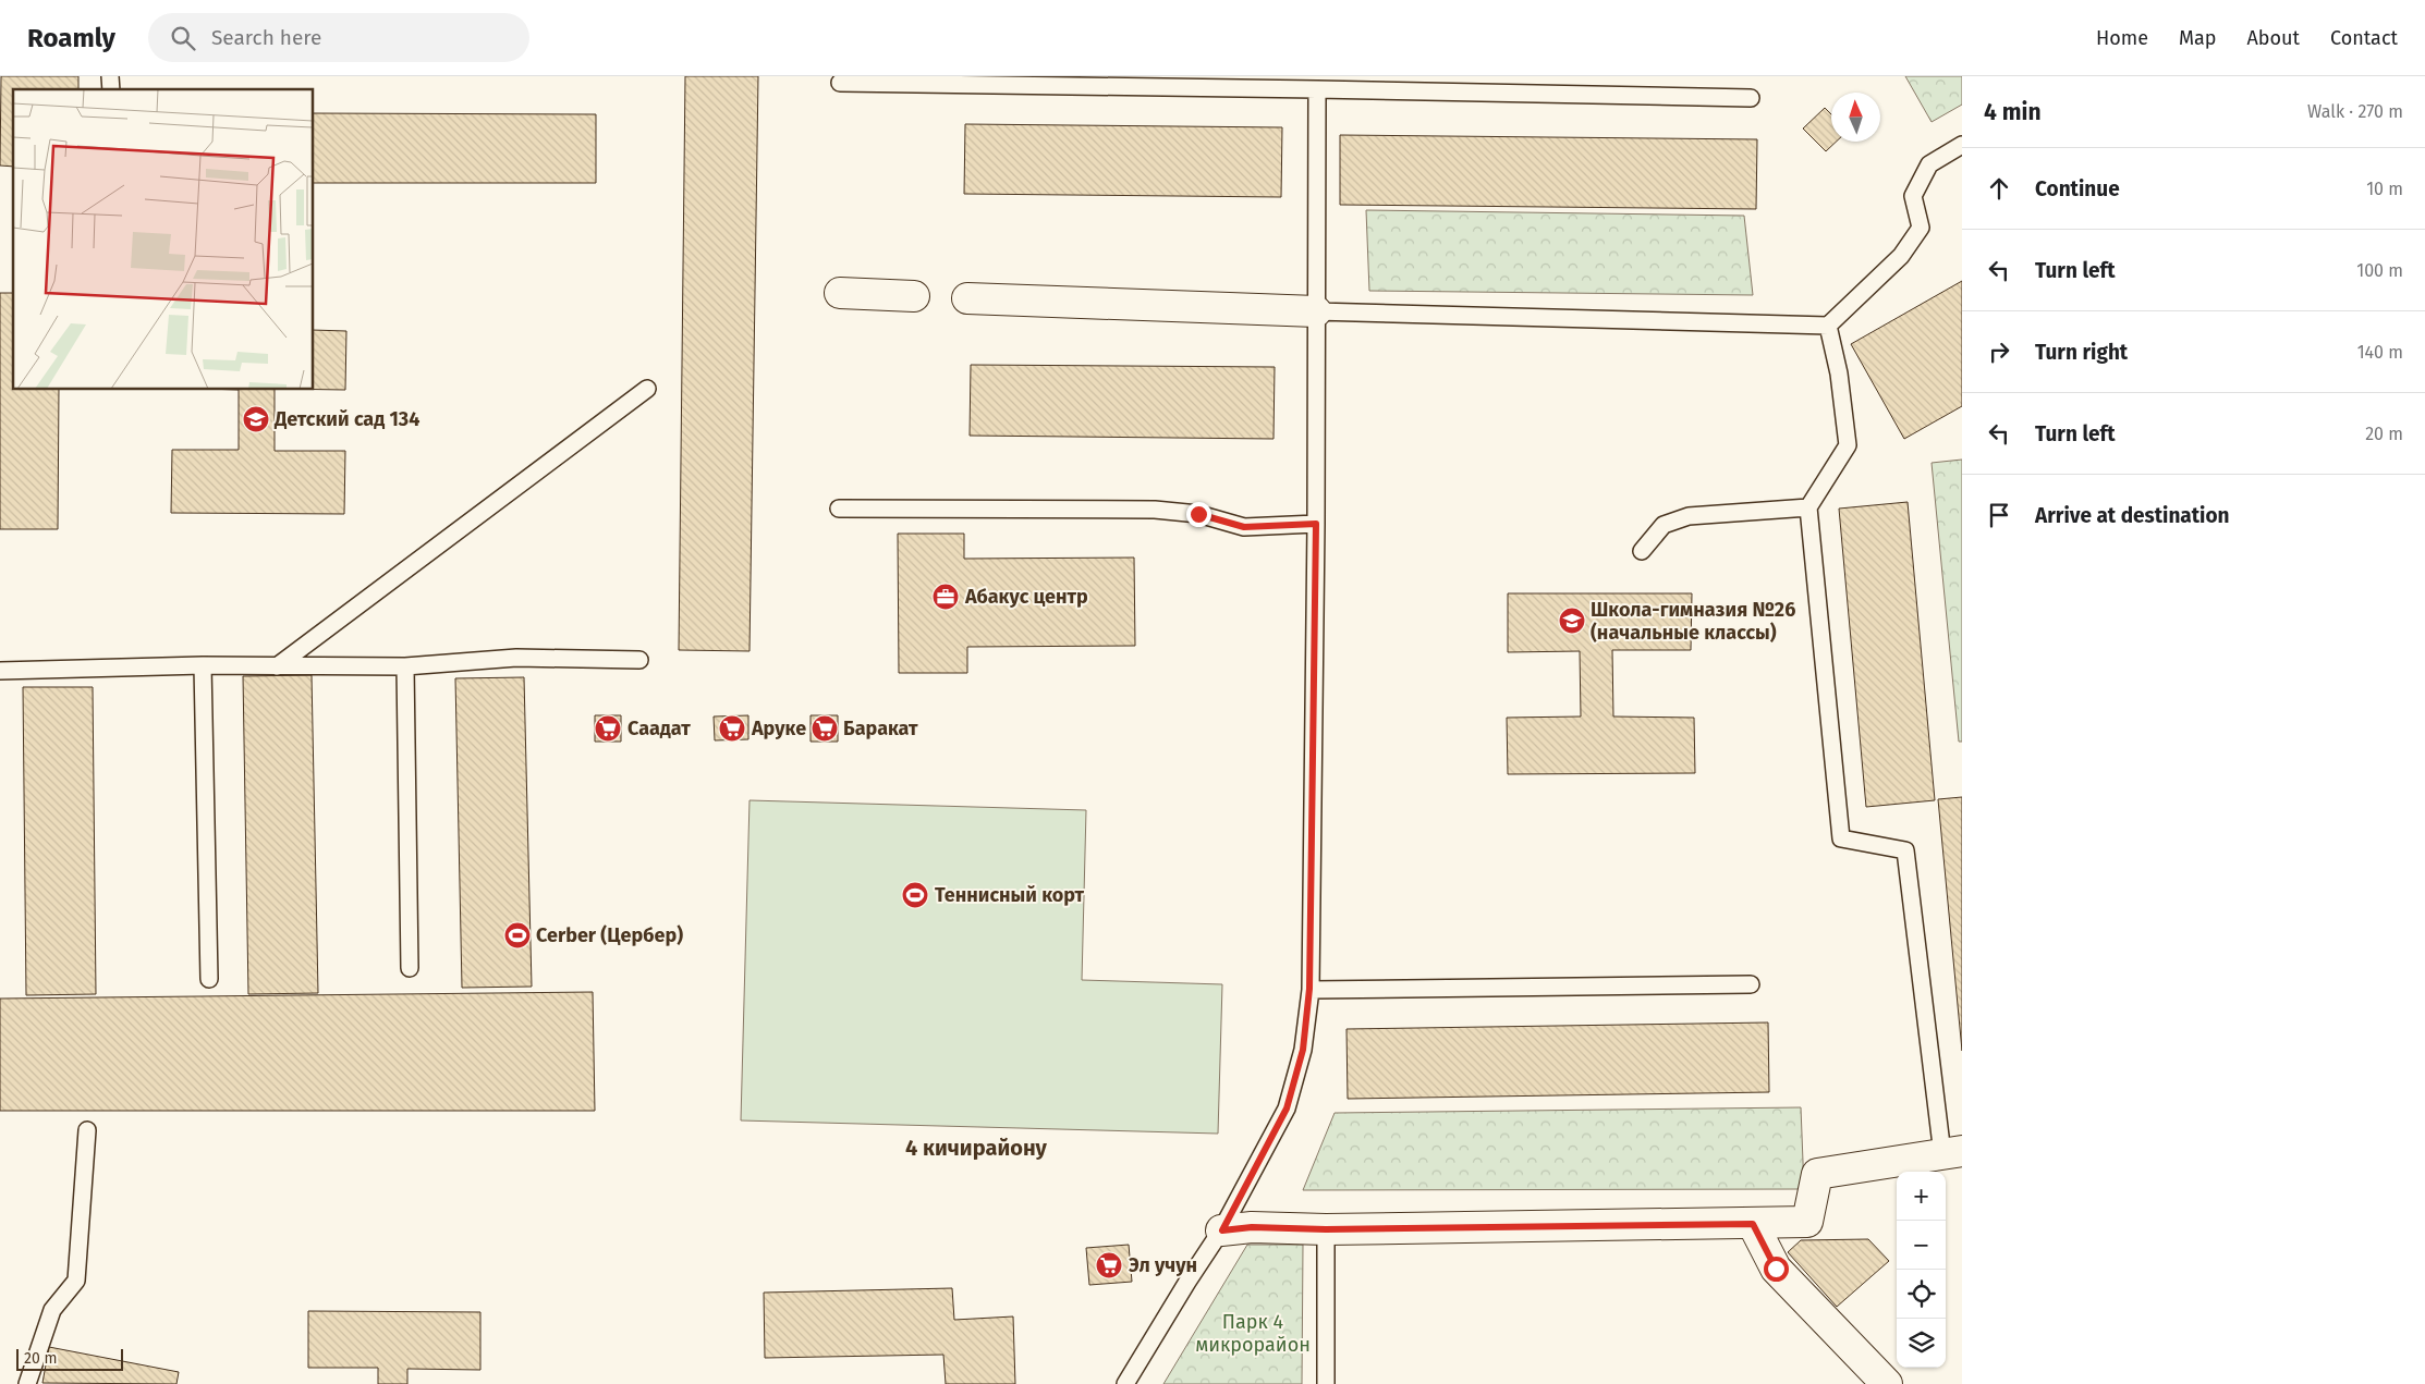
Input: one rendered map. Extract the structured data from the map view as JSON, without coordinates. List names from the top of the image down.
{
  "districts": ["4 кичирайону"],
  "parks": ["Парк 4 микрорайон"],
  "places": {
    "school or university": ["Детский сад 134", "Школа-гимназия №26 (начальные классы)"],
    "office": ["Абакус центр"],
    "supermarket": [
      "Саадат",
      "Аруке",
      "Баракат",
      "Эл учун"
    ],
    "sports": ["Теннисный корт", "Cerber (Цербер)"]
  },
  "scale_bar": "20 m",
  "north": "top",
  "page": {
    "header": "Roamly",
    "search": "Search here",
    "nav": [
      "Home",
      "Map",
      "About",
      "Contact"
    ],
    "heading": ["4 min", "Walk · 270 m"],
    "list": [
      ["Continue", "10 m"],
      ["Turn left", "100 m"],
      ["Turn right", "140 m"],
      ["Turn left", "20 m"],
      "Arrive at destination"
    ],
    "map_buttons": ["+", "−"],
    "scale": "20 m"
  }
}
